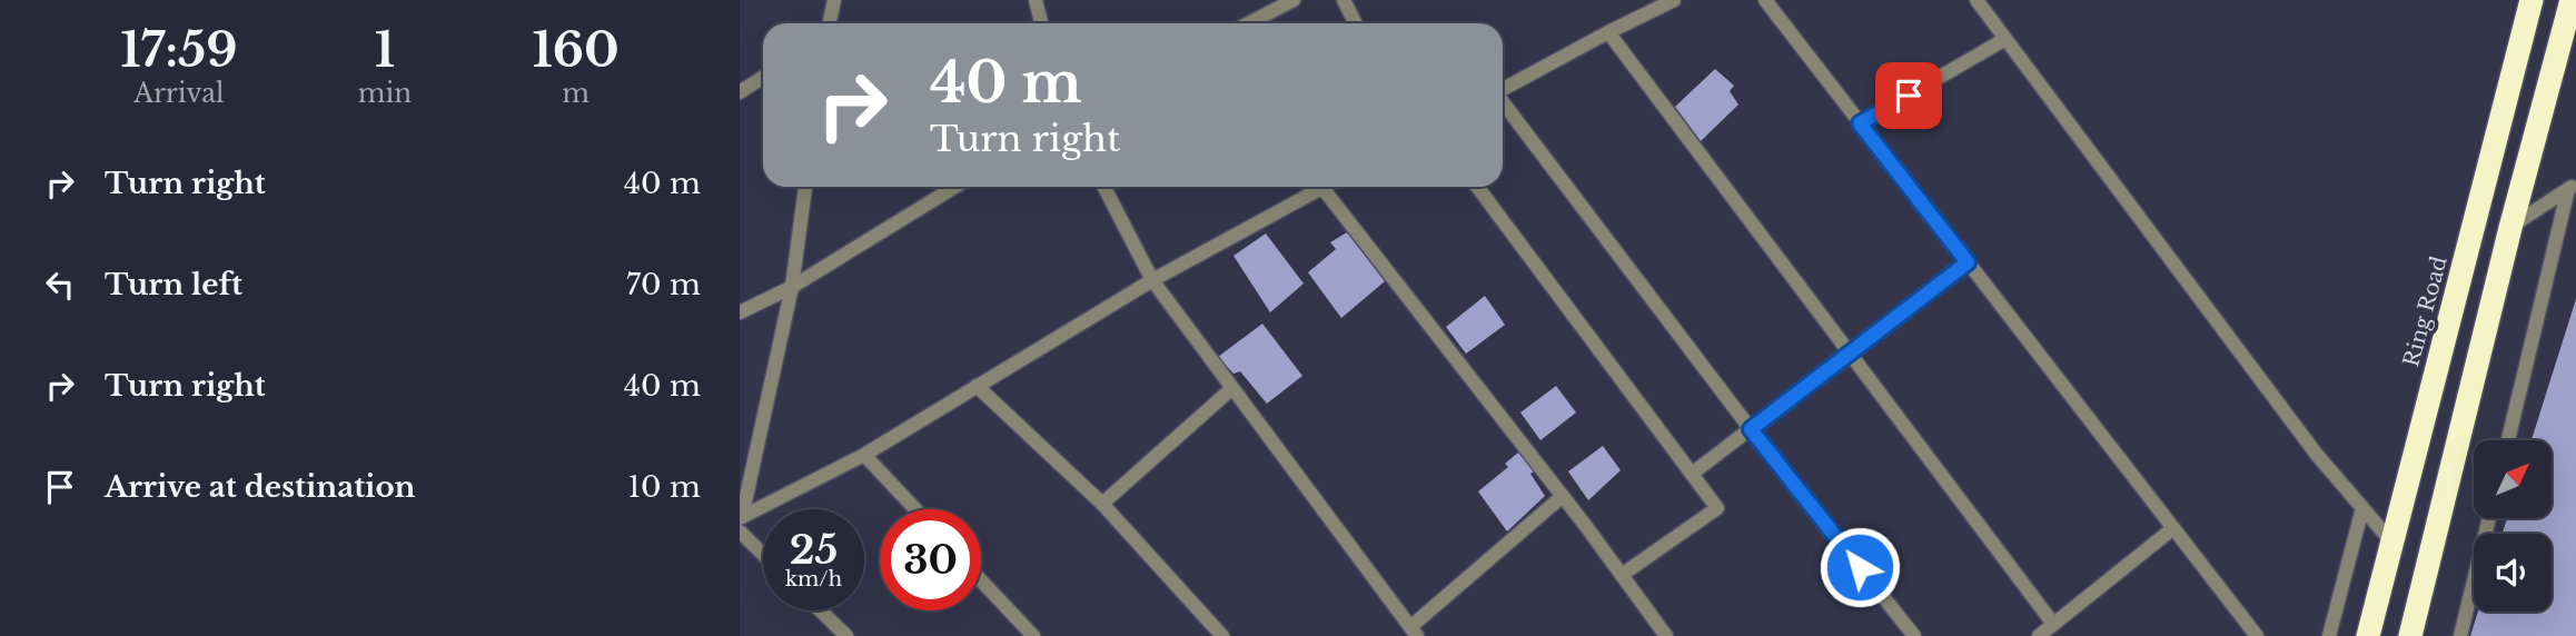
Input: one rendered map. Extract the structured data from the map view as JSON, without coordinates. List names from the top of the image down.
{
  "streets": {
    "highway": ["Ring Road"]
  },
  "north": "top right",
  "page": {
    "eta": [
      "17:59",
      "Arrival",
      "1",
      "min",
      "160",
      "m"
    ],
    "turn": ["40 m", "Turn right"],
    "list": [
      {
        "name": "Turn right",
        "value": "40 m"
      },
      {
        "name": "Turn left",
        "value": "70 m"
      },
      {
        "name": "Turn right",
        "value": "40 m"
      },
      {
        "name": "Arrive at destination",
        "value": "10 m"
      }
    ],
    "speed": "25 km/h",
    "limit": "30"
  }
}
